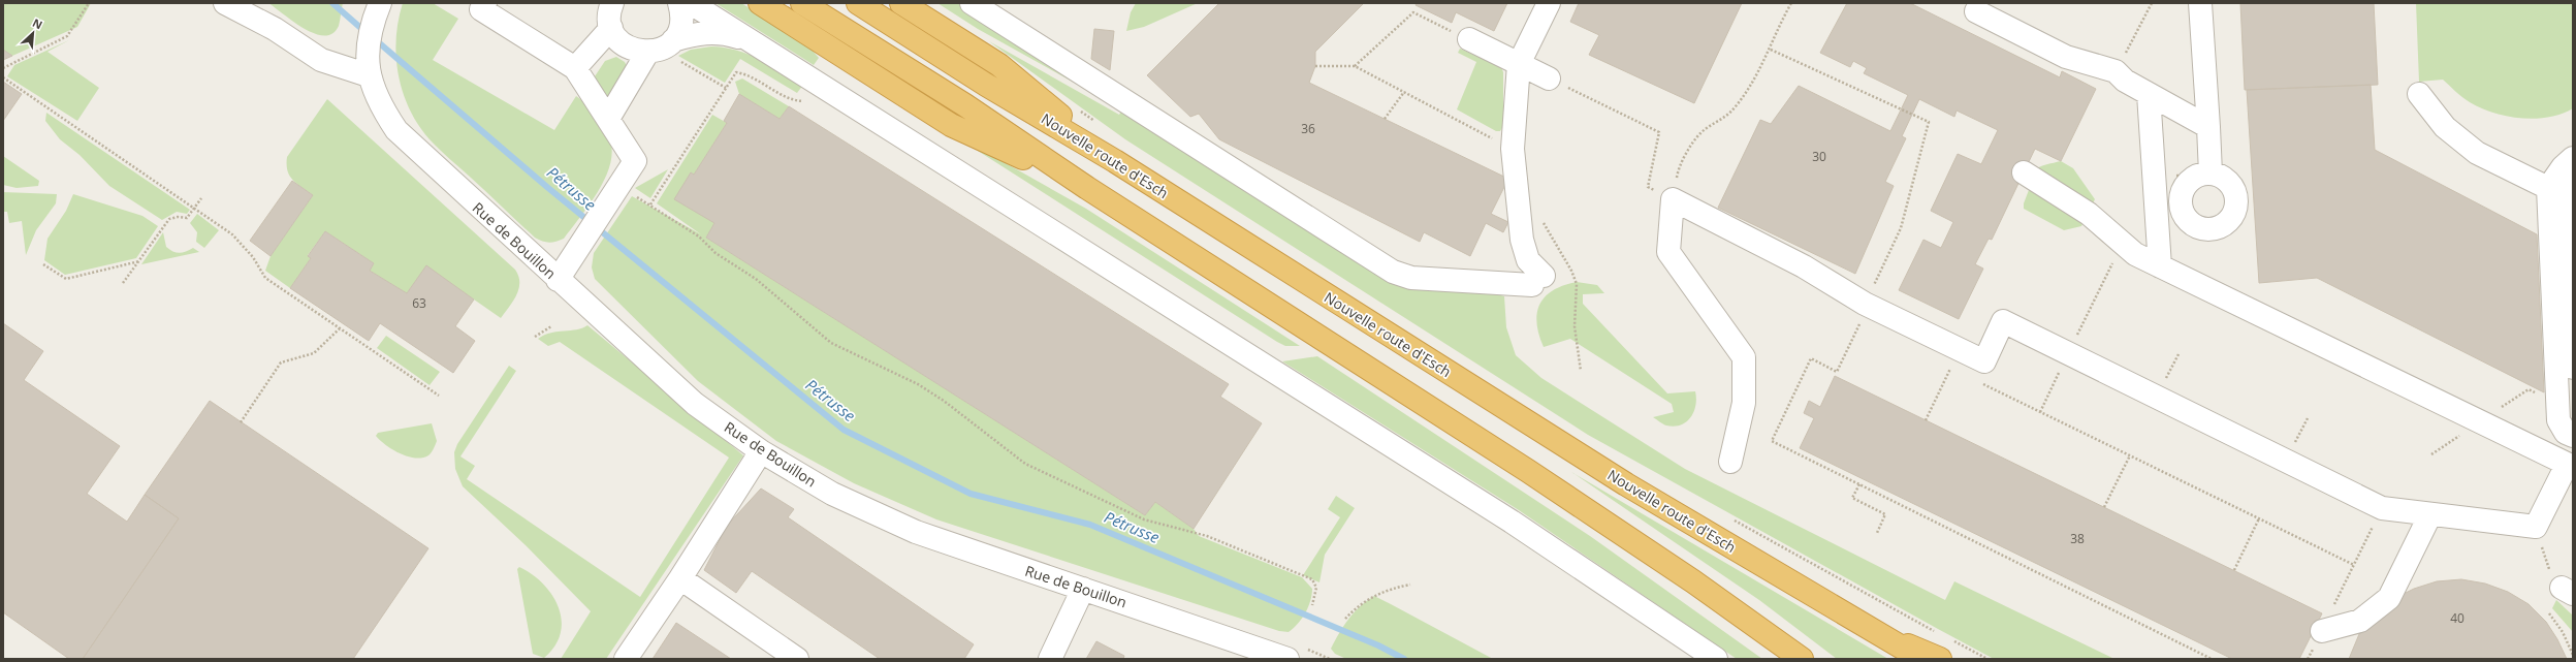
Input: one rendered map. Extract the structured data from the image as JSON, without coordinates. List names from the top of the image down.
{
  "streets": {
    "highway": ["Nouvelle route d'Esch"],
    "street": ["Rue de Bouillon"]
  },
  "water": ["Pétrusse"],
  "house_numbers": [
    "36",
    "30",
    "63",
    "38",
    "40"
  ],
  "north": "top right"
}
